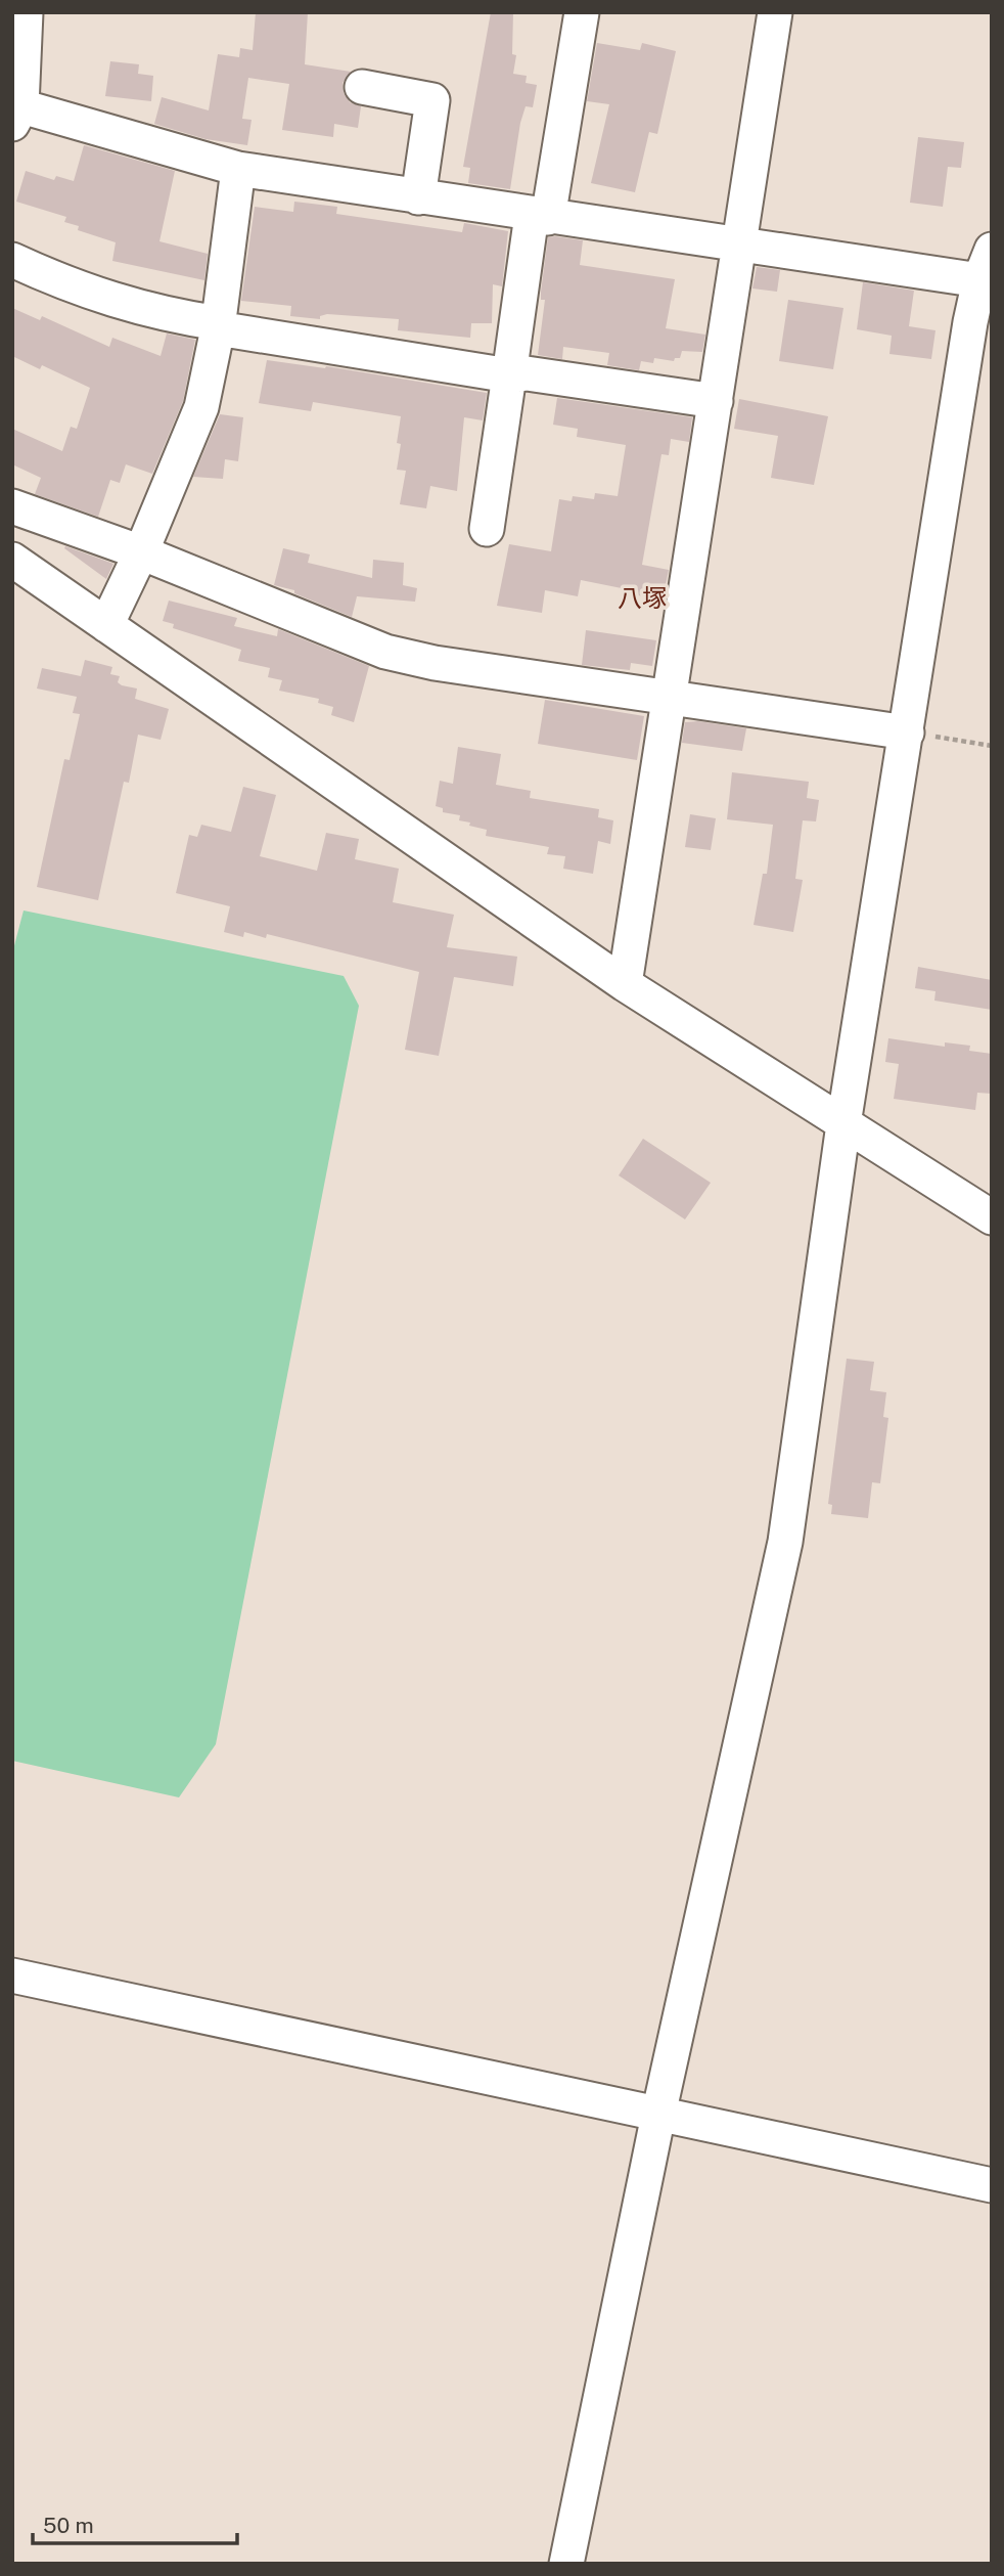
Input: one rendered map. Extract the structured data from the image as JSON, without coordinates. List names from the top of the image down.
{
  "districts": ["八塚"],
  "scale_bar": "50 m"
}
